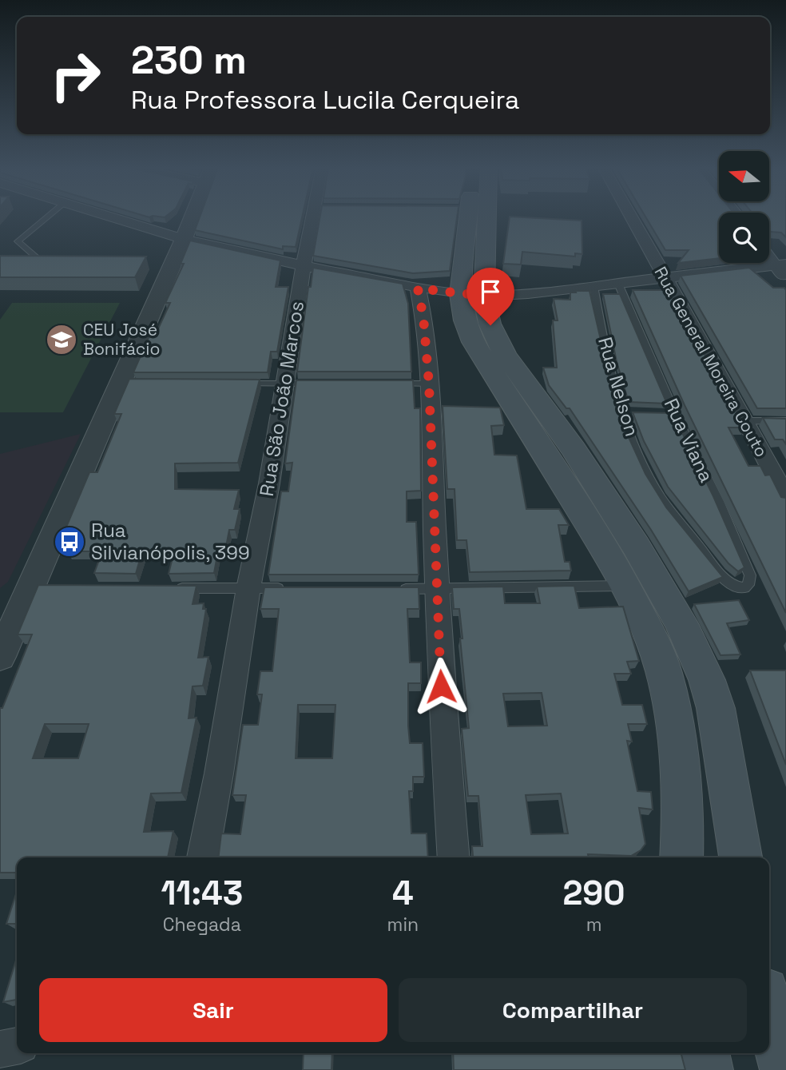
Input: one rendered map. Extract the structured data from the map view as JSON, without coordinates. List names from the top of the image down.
{
  "streets": {
    "street": ["Rua General Moreira Couto", "Rua São João Marcos"],
    "lane": ["Rua Nelson", "Rua Viana"]
  },
  "crossings": [
    ["Rua Nelson", "Rua Viana"]
  ],
  "places": {
    "school or university": ["CEU José Bonifácio"],
    "bus stop": ["Rua Silvianópolis, 399"]
  },
  "north": "left",
  "page": {
    "turn": ["230 m", "Rua Professora Lucila Cerqueira"],
    "eta": [
      "11:43",
      "Chegada",
      "4",
      "min",
      "290",
      "m"
    ],
    "buttons": ["Sair", "Compartilhar"]
  }
}
